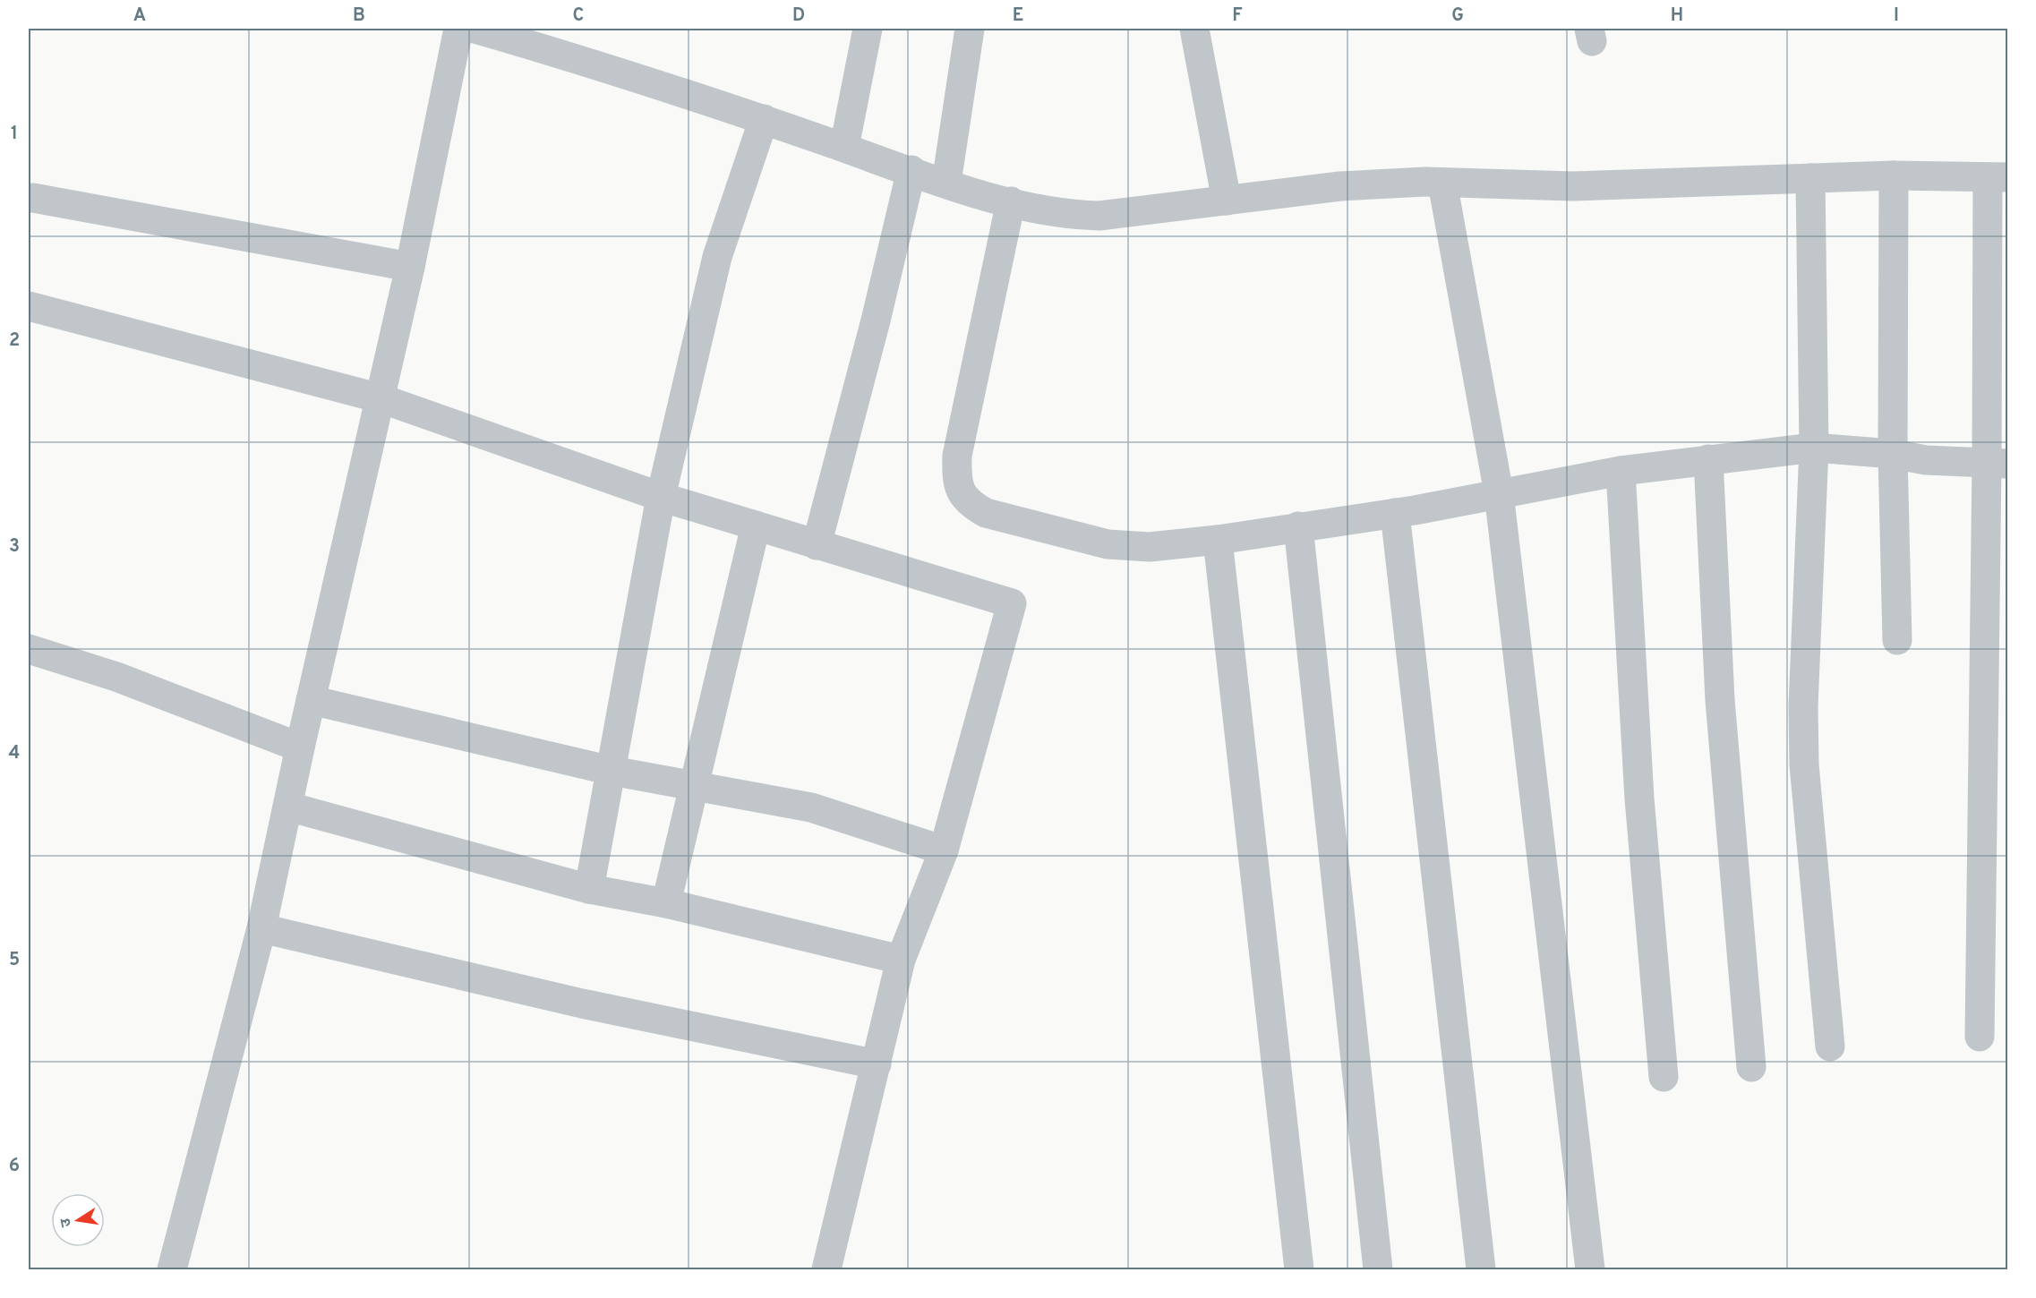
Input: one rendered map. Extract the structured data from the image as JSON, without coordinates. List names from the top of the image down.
{
  "north": "left",
  "grid": {
    "columns": [
      "A",
      "B",
      "C",
      "D",
      "E",
      "F",
      "G",
      "H",
      "I"
    ],
    "rows": [
      "1",
      "2",
      "3",
      "4",
      "5",
      "6"
    ]
  }
}
